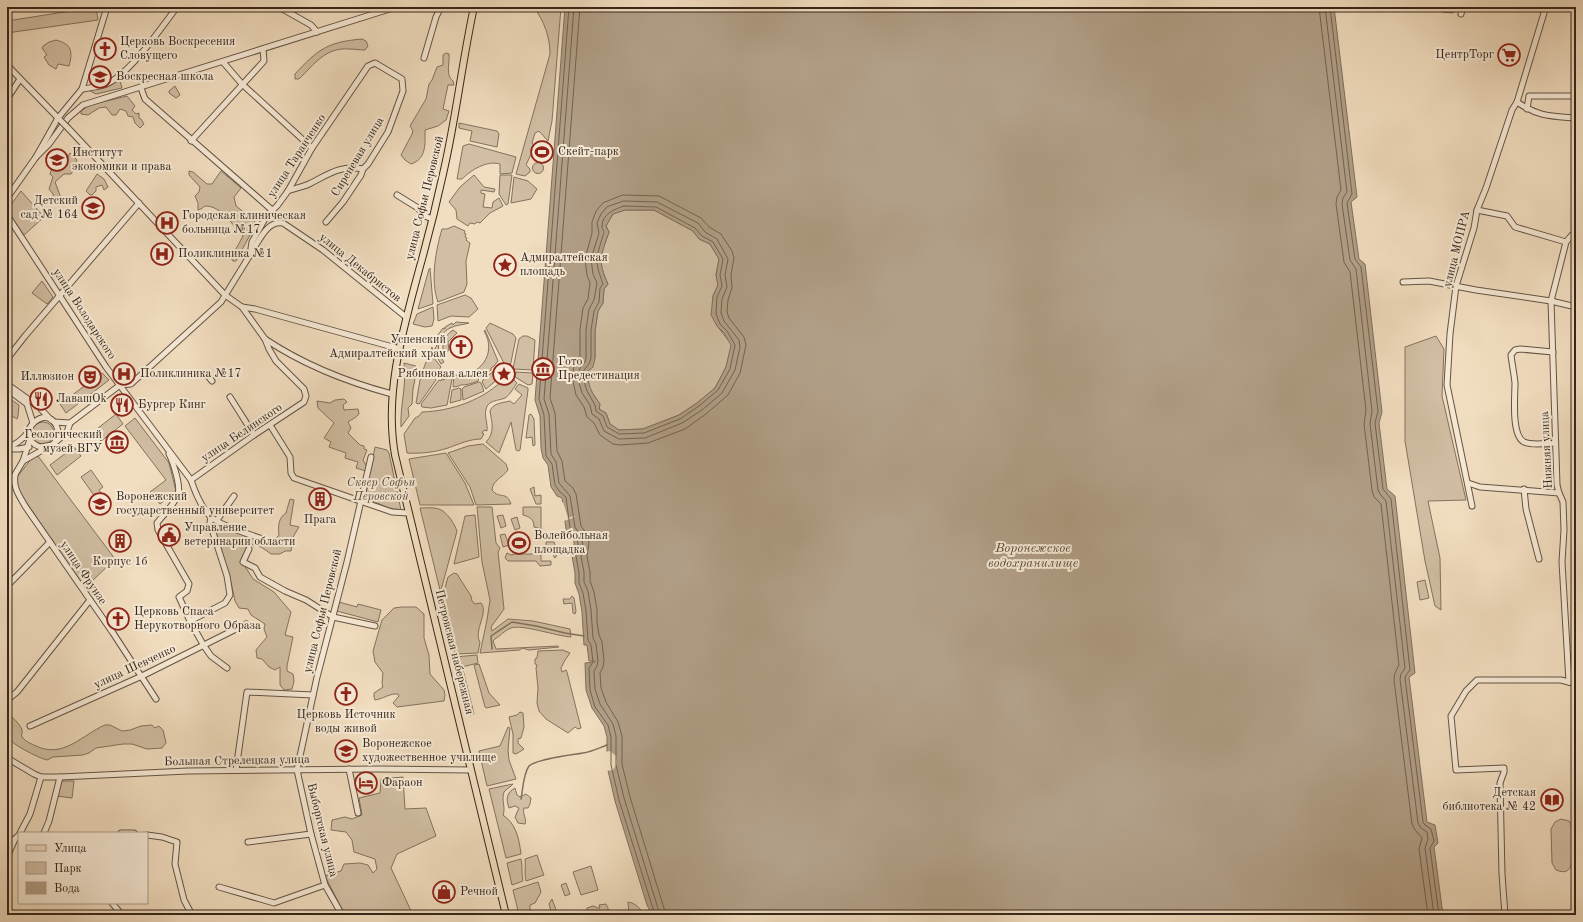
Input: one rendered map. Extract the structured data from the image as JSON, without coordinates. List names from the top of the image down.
{
  "streets": {
    "main road": ["улица Софьи Перовской", "Петровская набережная"],
    "street": [
      "улица Таранченко",
      "Сиреневая улица",
      "улица МОПРА",
      "улица Декабристов",
      "улица Володарского",
      "улица Белинского",
      "Нижняя улица",
      "улица Фрунзе",
      "улица Шевченко",
      "Большая Стрелецкая улица",
      "Выборгская улица"
    ]
  },
  "crossings": [
    ["улица Таранченко", "Сиреневая улица"],
    ["улица Таранченко", "улица Декабристов"],
    ["улица Таранченко", "улица Володарского"],
    ["улица Софьи Перовской", "улица Декабристов"],
    ["улица Софьи Перовской", "Петровская набережная"],
    ["улица Софьи Перовской", "Большая Стрелецкая улица"],
    ["улица Софьи Перовской", "Выборгская улица"],
    ["улица Володарского", "улица Белинского"],
    ["улица Фрунзе", "улица Шевченко"],
    ["Петровская набережная", "Большая Стрелецкая улица"],
    ["Большая Стрелецкая улица", "Выборгская улица"]
  ],
  "water": ["Воронежское водохранилище"],
  "parks": ["Сквер Софьи Перовской"],
  "places": {
    "church": [
      "Церковь Воскресения Словущего",
      "Успенский Адмиралтейский храм",
      "Церковь Спаса Нерукотворного Образа",
      "Церковь Источник воды живой"
    ],
    "supermarket": ["ЦентрТорг"],
    "school or university": [
      "Воскресная школа",
      "Институт экономики и права",
      "Детский сад № 164",
      "Воронежский государственный университет",
      "Воронежское художественное училище"
    ],
    "sports": ["Скейт-парк", "Волейбольная площадка"],
    "hospital": ["Городская клиническая больница №17", "Поликлиника №1", "Поликлиника №17"],
    "place": ["Адмиралтейская площадь", "Рябиновая аллея"],
    "museum": ["Гото Предестинация", "Геологический музей ВГУ"],
    "theatre": ["Иллюзион"],
    "restaurant": ["ЛавашOk", "Бургер Кинг"],
    "building": ["Прага", "Корпус 1б"],
    "public building": ["Управление ветеринарии области"],
    "hotel": ["Фараон"],
    "library": ["Детская библиотека № 42"],
    "shop": ["Речной"]
  },
  "legend": ["Улица", "Парк", "Вода"]
}
